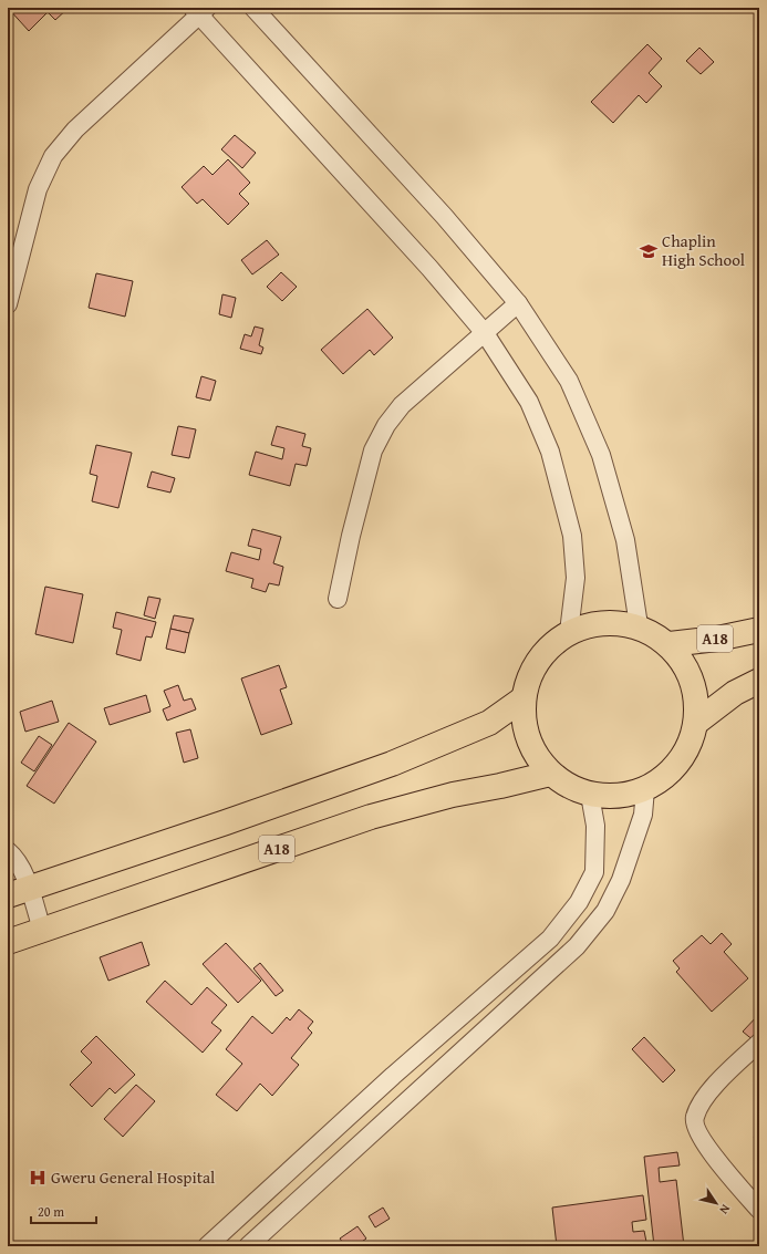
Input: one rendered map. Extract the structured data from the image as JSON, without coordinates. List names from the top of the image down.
{
  "streets": {
    "highway": ["A18"]
  },
  "places": {
    "school or university": ["Chaplin High School"],
    "hospital": ["Gweru General Hospital"]
  },
  "scale_bar": "20 m",
  "north": "bottom right"
}
